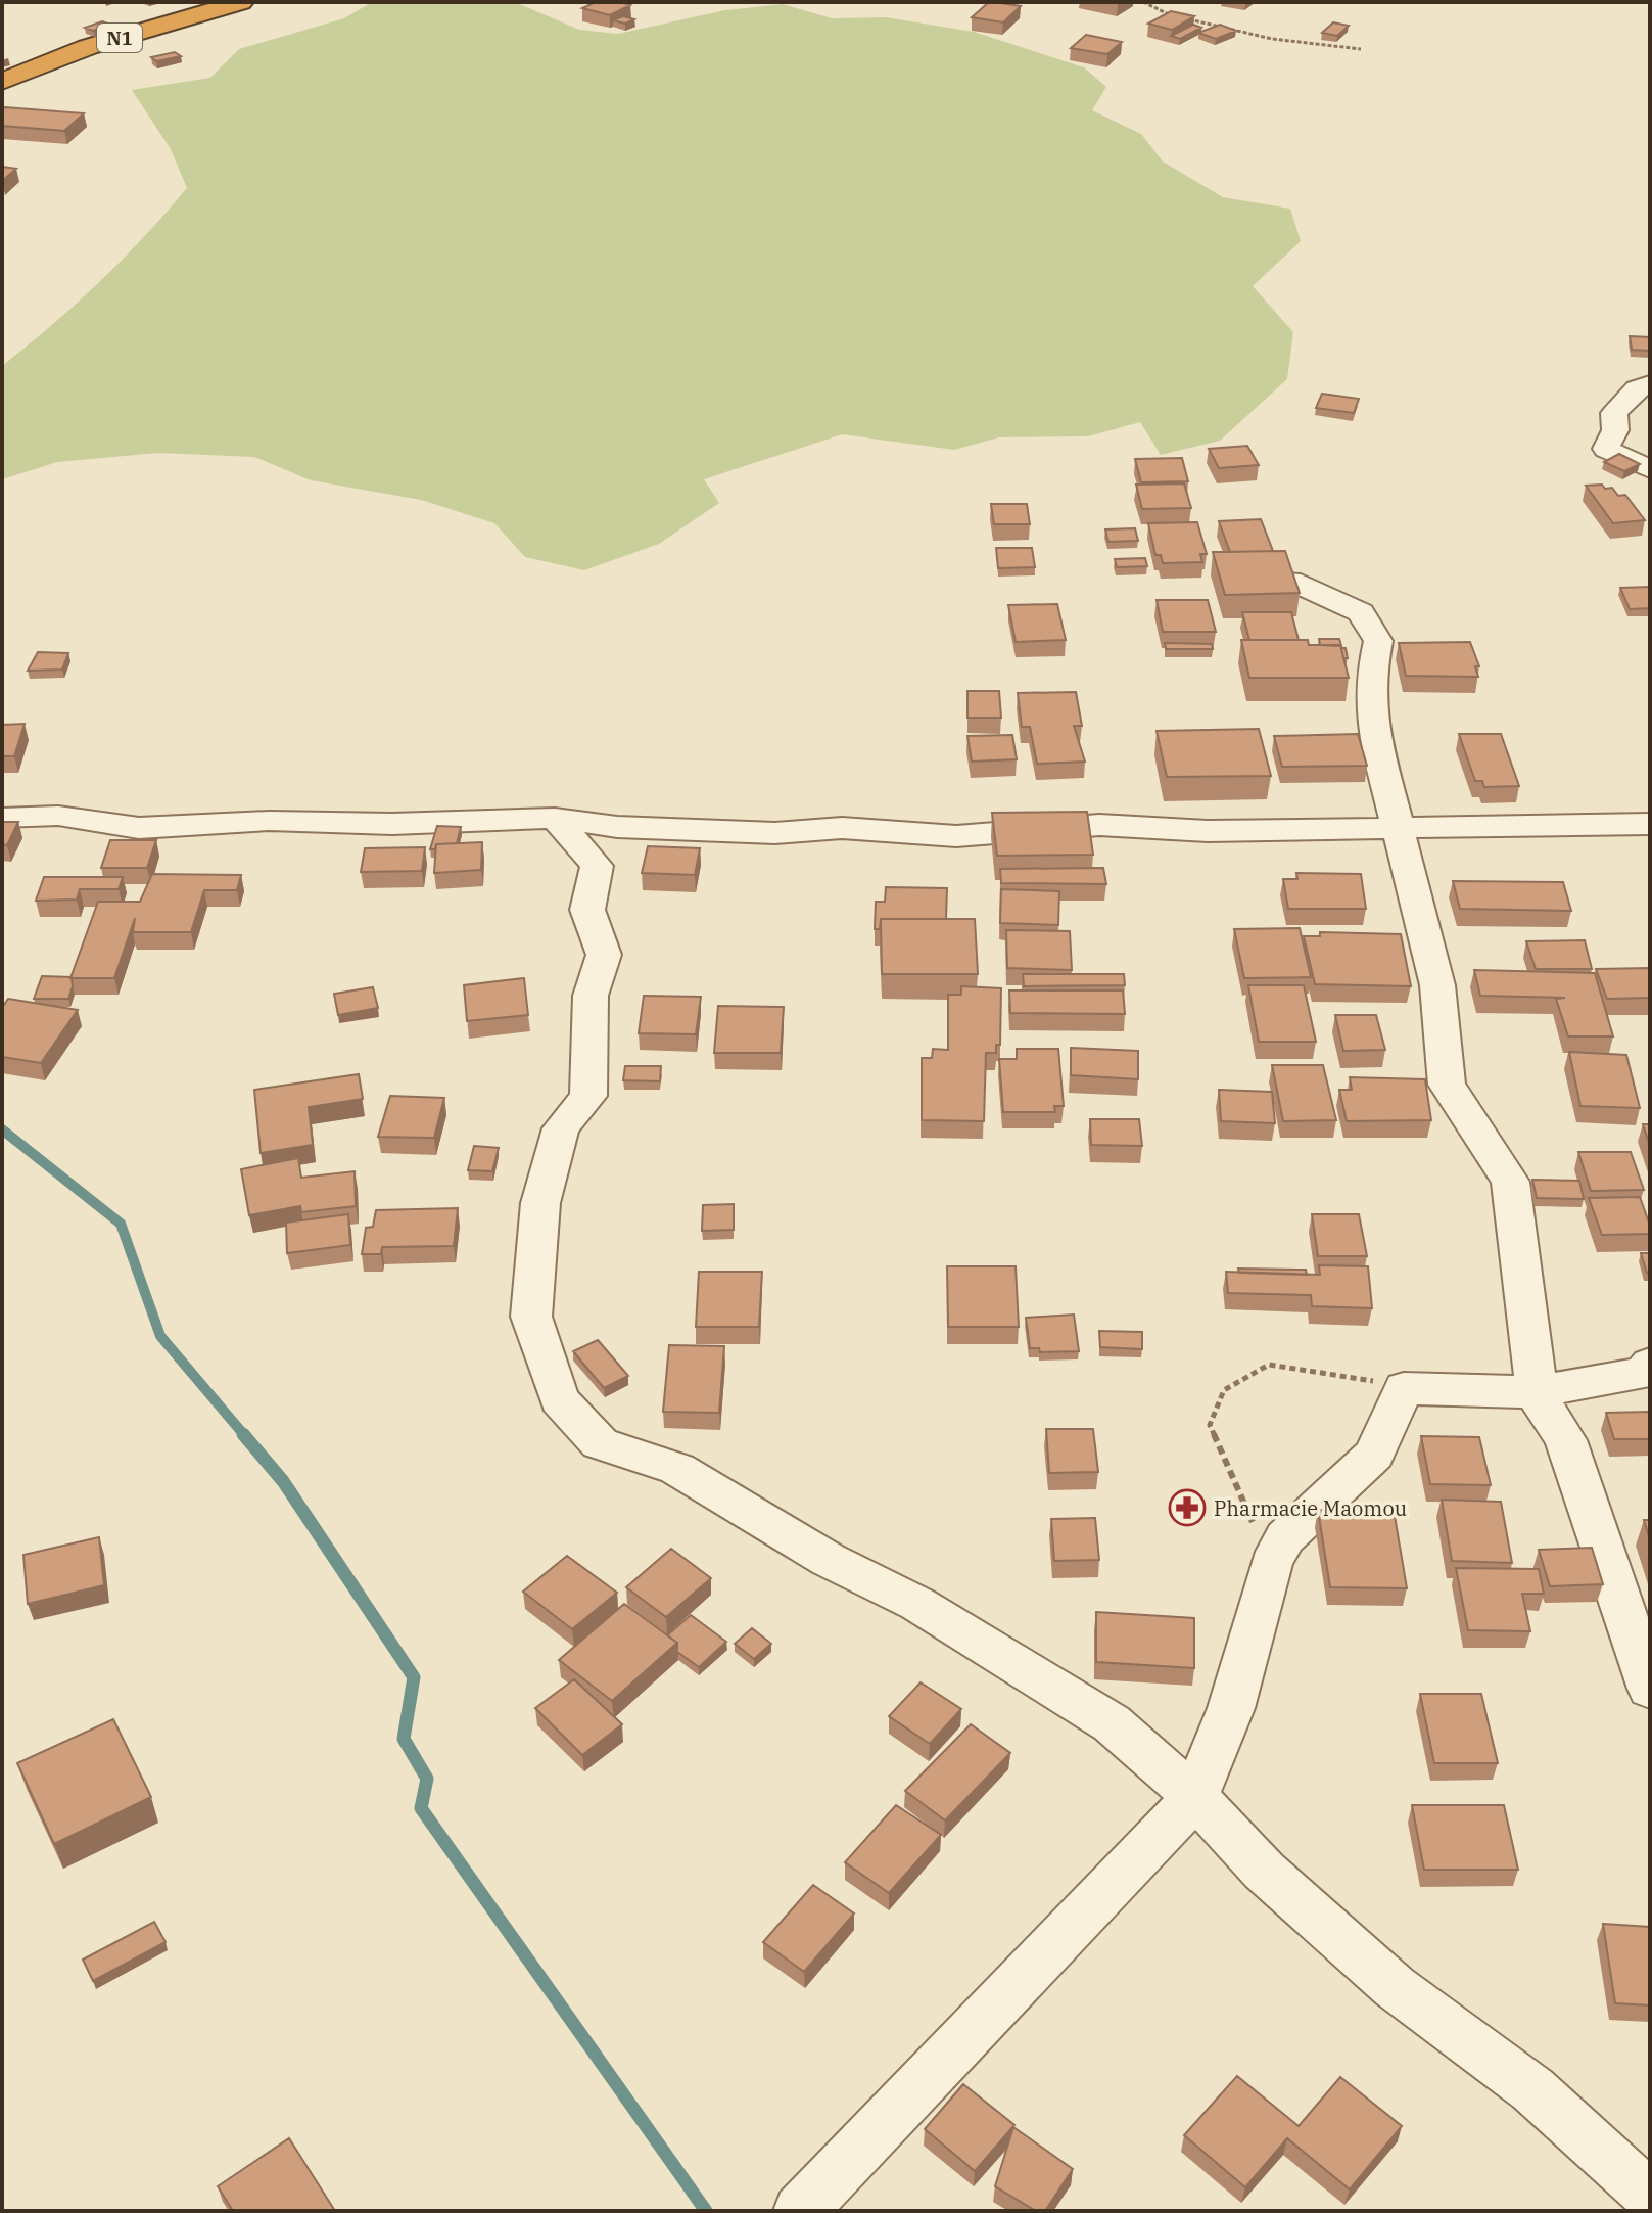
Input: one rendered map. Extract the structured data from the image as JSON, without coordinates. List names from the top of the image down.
{
  "streets": {
    "highway": ["N1"]
  },
  "places": {
    "pharmacy": ["Pharmacie Maomou"]
  }
}
